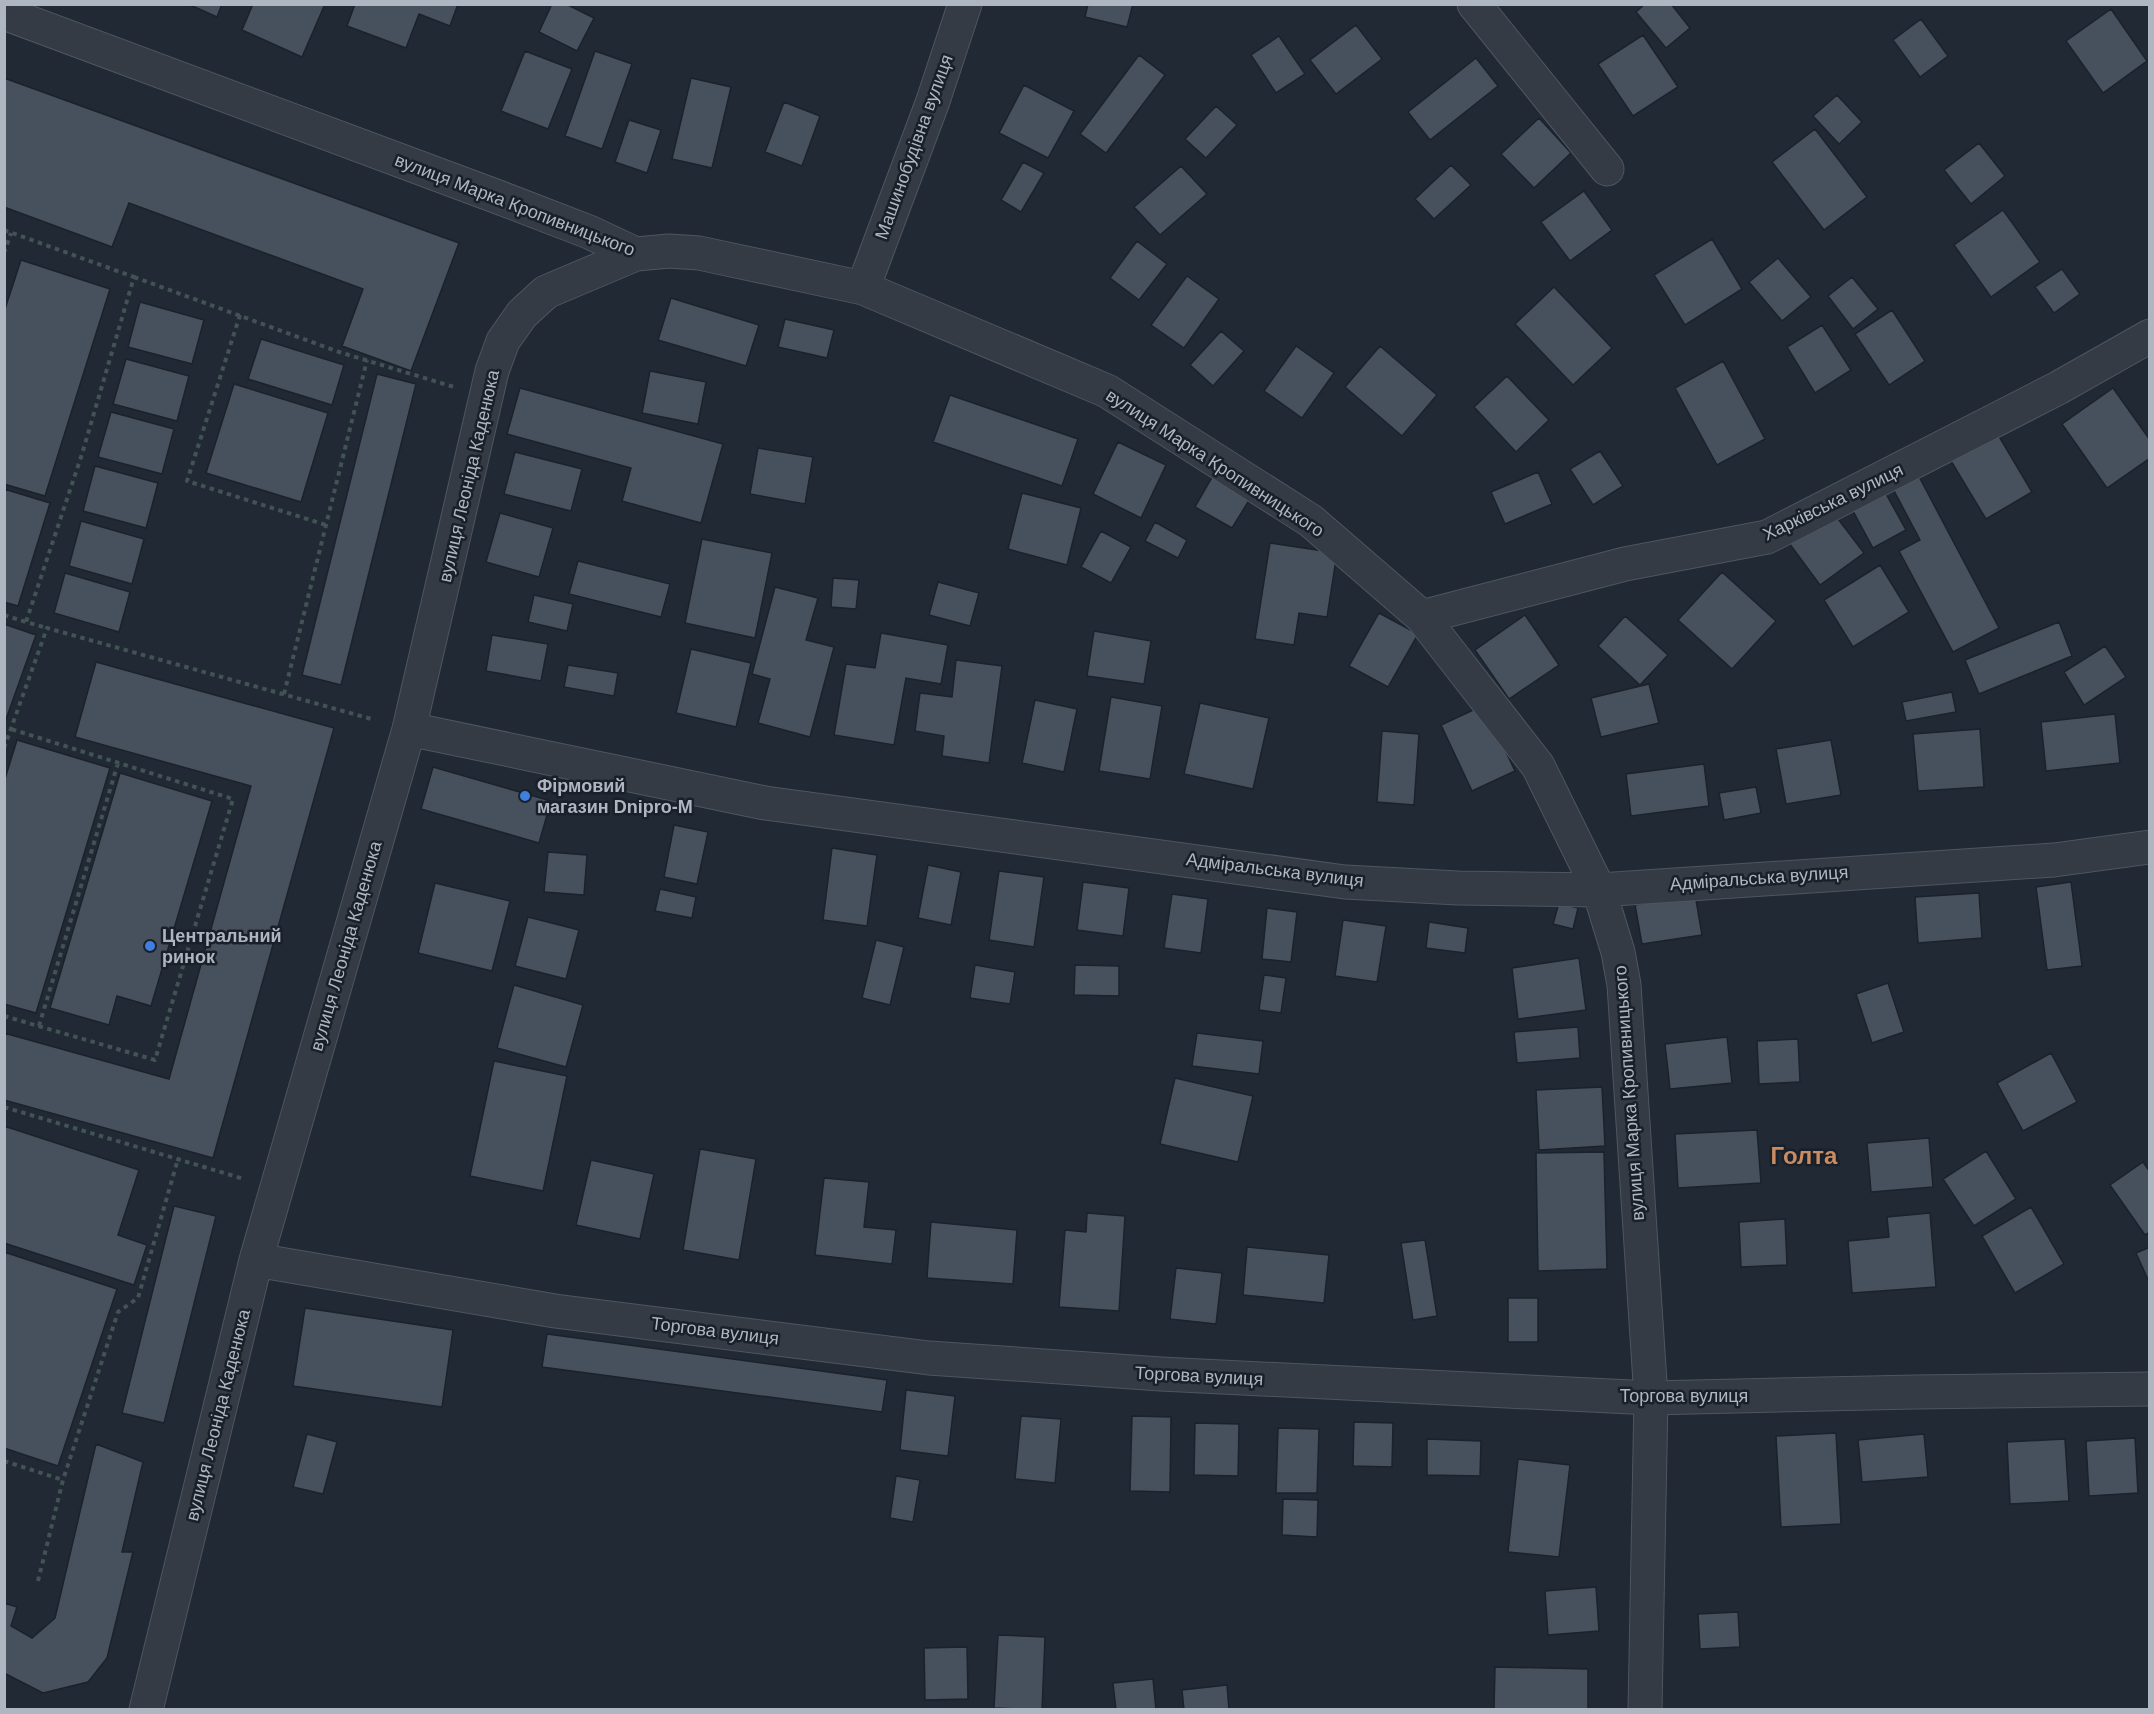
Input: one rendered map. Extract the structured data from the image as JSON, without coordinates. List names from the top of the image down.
{
  "streets": {
    "street": [
      "Машинобудівна вулиця",
      "вулиця Марка Кропивницького",
      "вулиця Леоніда Каденюка",
      "Харківська вулиця",
      "Адміральська вулиця",
      "Торгова вулиця"
    ]
  },
  "crossings": [
    ["Машинобудівна вулиця", "вулиця Марка Кропивницького"],
    ["вулиця Марка Кропивницького", "вулиця Леоніда Каденюка"],
    ["вулиця Марка Кропивницького", "Харківська вулиця"],
    ["вулиця Марка Кропивницького", "Адміральська вулиця"],
    ["вулиця Марка Кропивницького", "Торгова вулиця"],
    ["вулиця Леоніда Каденюка", "Адміральська вулиця"],
    ["вулиця Леоніда Каденюка", "Торгова вулиця"]
  ],
  "districts": ["Голта"],
  "places": ["Фірмовий магазин Dnipro-M", "Центральний ринок"]
}
